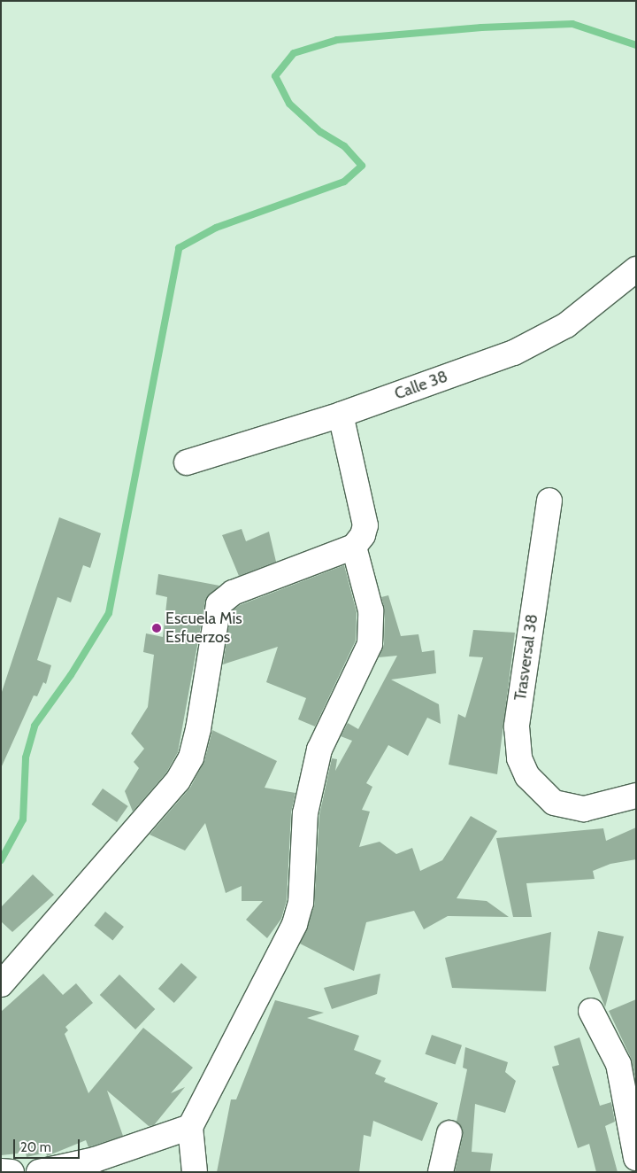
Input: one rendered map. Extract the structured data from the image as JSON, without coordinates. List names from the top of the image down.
{
  "streets": {
    "street": ["Calle 38", "Trasversal 38"]
  },
  "places": ["Escuela Mis Esfuerzos"],
  "scale_bar": "20 m"
}
